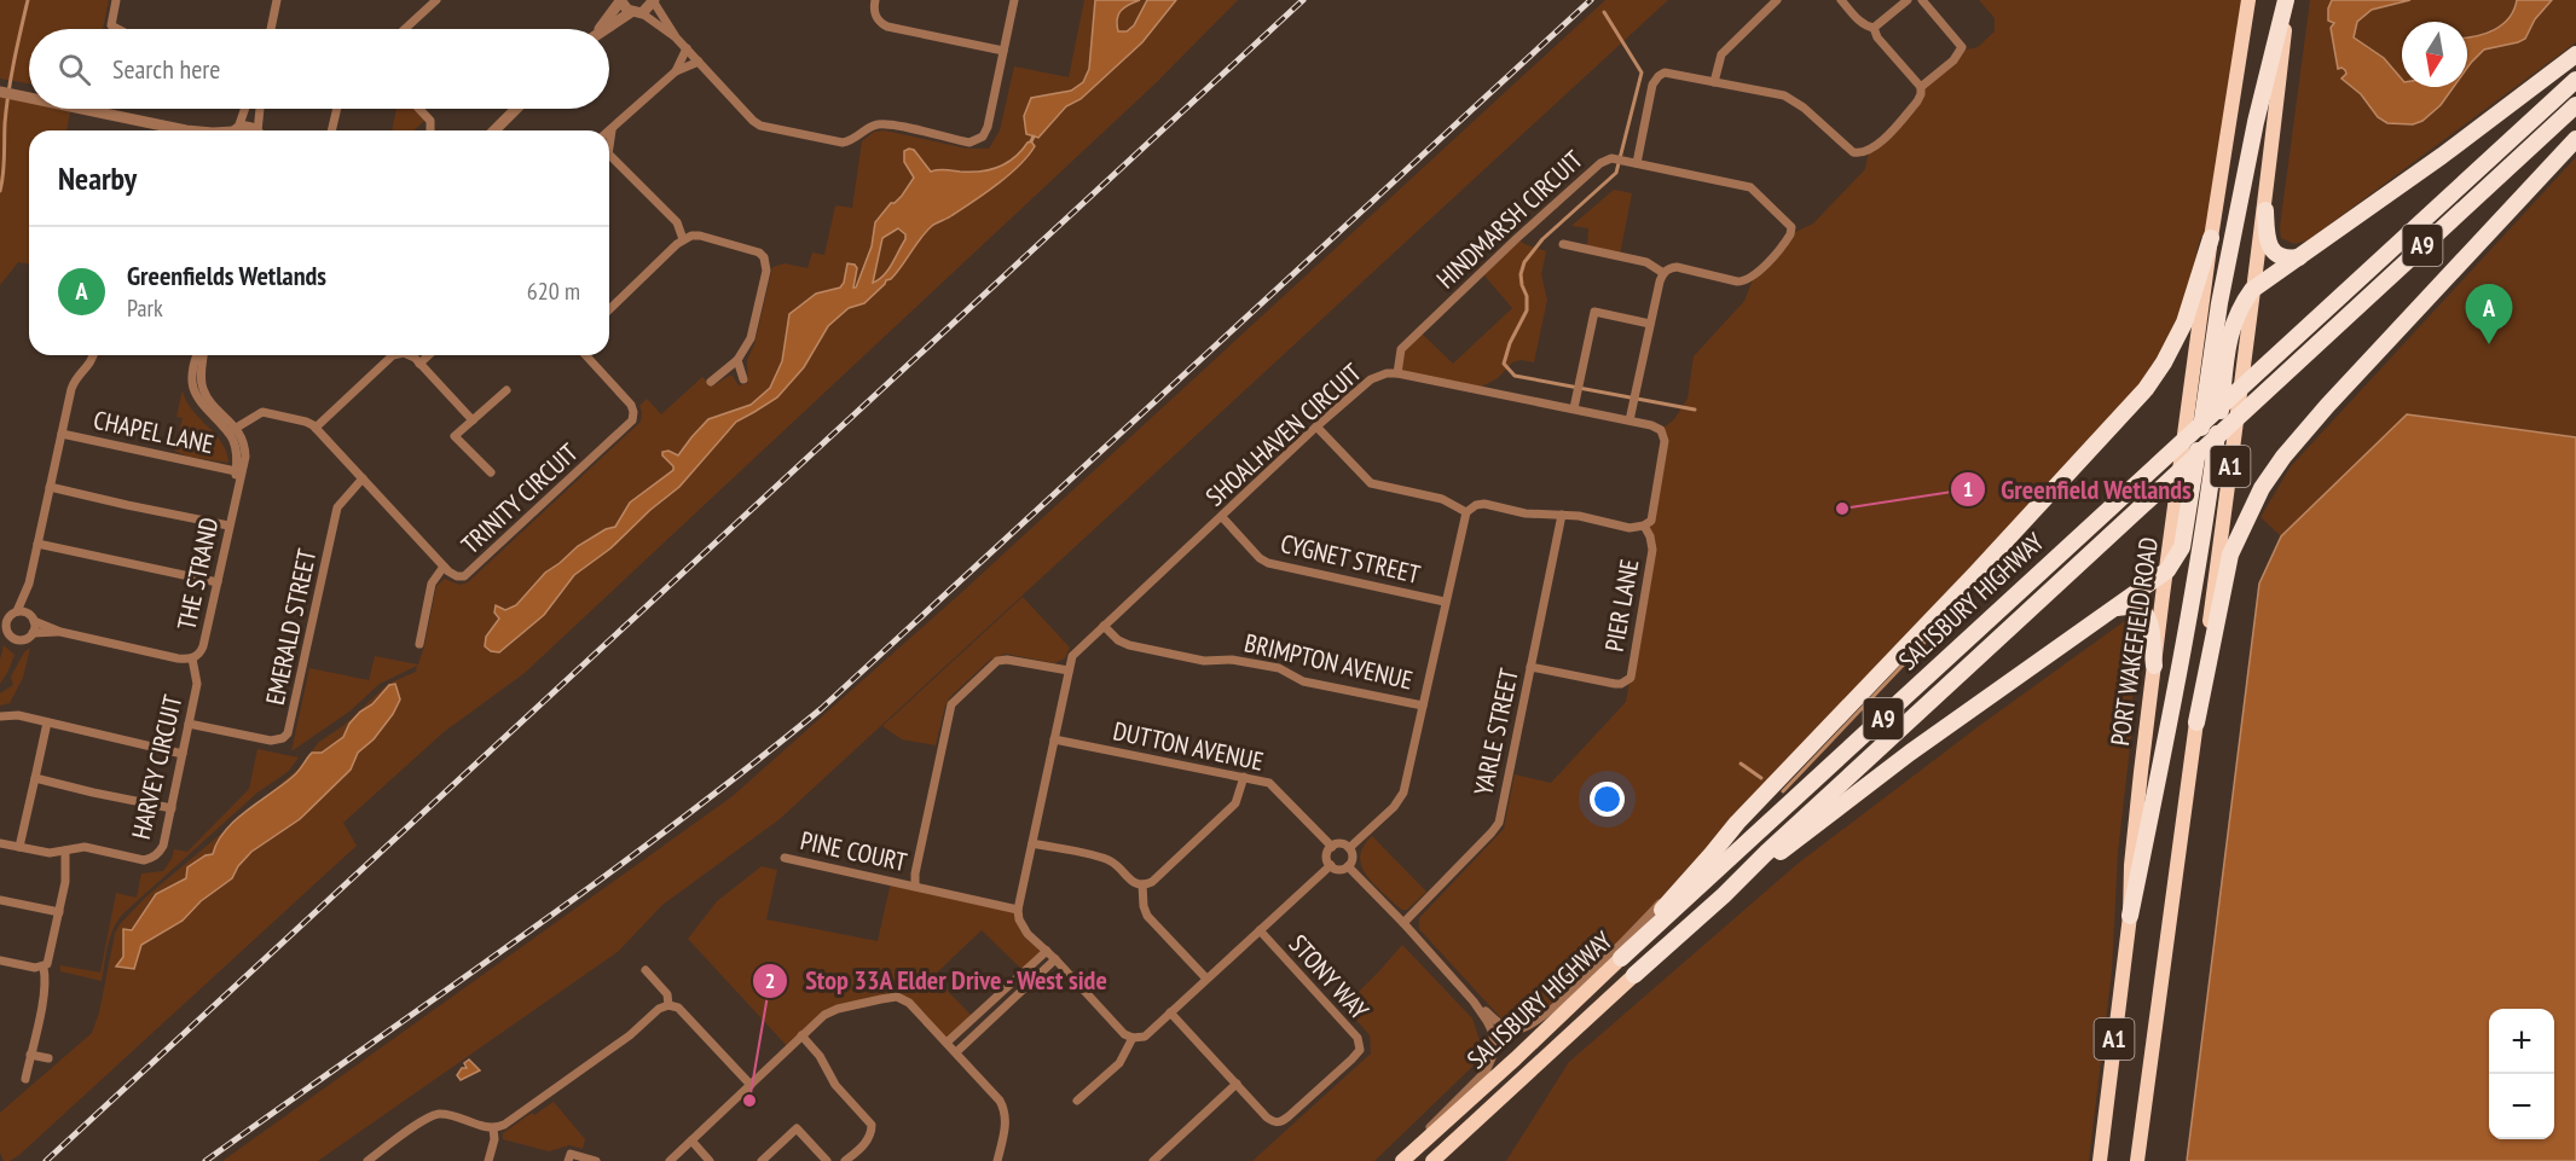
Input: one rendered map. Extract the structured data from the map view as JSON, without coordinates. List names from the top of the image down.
{
  "streets": {
    "highway": [
      "A9",
      "A1",
      "SALISBURY HIGHWAY",
      "PORT WAKEFIELD ROAD"
    ],
    "street": [
      "HINDMARSH CIRCUIT",
      "CHAPEL LANE",
      "SHOALHAVEN CIRCUIT",
      "TRINITY CIRCUIT",
      "CYGNET STREET",
      "THE STRAND",
      "PIER LANE",
      "EMERALD STREET",
      "BRIMPTON AVENUE",
      "YARLE STREET",
      "DUTTON AVENUE",
      "HARVEY CIRCUIT",
      "PINE COURT",
      "STONY WAY"
    ]
  },
  "crossings": [
    ["HINDMARSH CIRCUIT", "SHOALHAVEN CIRCUIT"],
    ["CHAPEL LANE", "THE STRAND"],
    ["SHOALHAVEN CIRCUIT", "CYGNET STREET"],
    ["SHOALHAVEN CIRCUIT", "PIER LANE"],
    ["SHOALHAVEN CIRCUIT", "BRIMPTON AVENUE"],
    ["SHOALHAVEN CIRCUIT", "DUTTON AVENUE"],
    ["SHOALHAVEN CIRCUIT", "PINE COURT"],
    ["TRINITY CIRCUIT", "THE STRAND"],
    ["TRINITY CIRCUIT", "EMERALD STREET"],
    ["THE STRAND", "HARVEY CIRCUIT"],
    ["PIER LANE", "YARLE STREET"],
    ["EMERALD STREET", "HARVEY CIRCUIT"]
  ],
  "places": ["Greenfield Wetlands", "Stop 33A Elder Drive - West side"],
  "north": "bottom",
  "page": {
    "search": "Search here",
    "heading": "Nearby",
    "list": [
      {
        "mark": "A",
        "name": "Greenfields Wetlands",
        "note": "Park",
        "value": "620 m"
      }
    ],
    "pins": "A",
    "map_buttons": ["+", "−"]
  }
}
